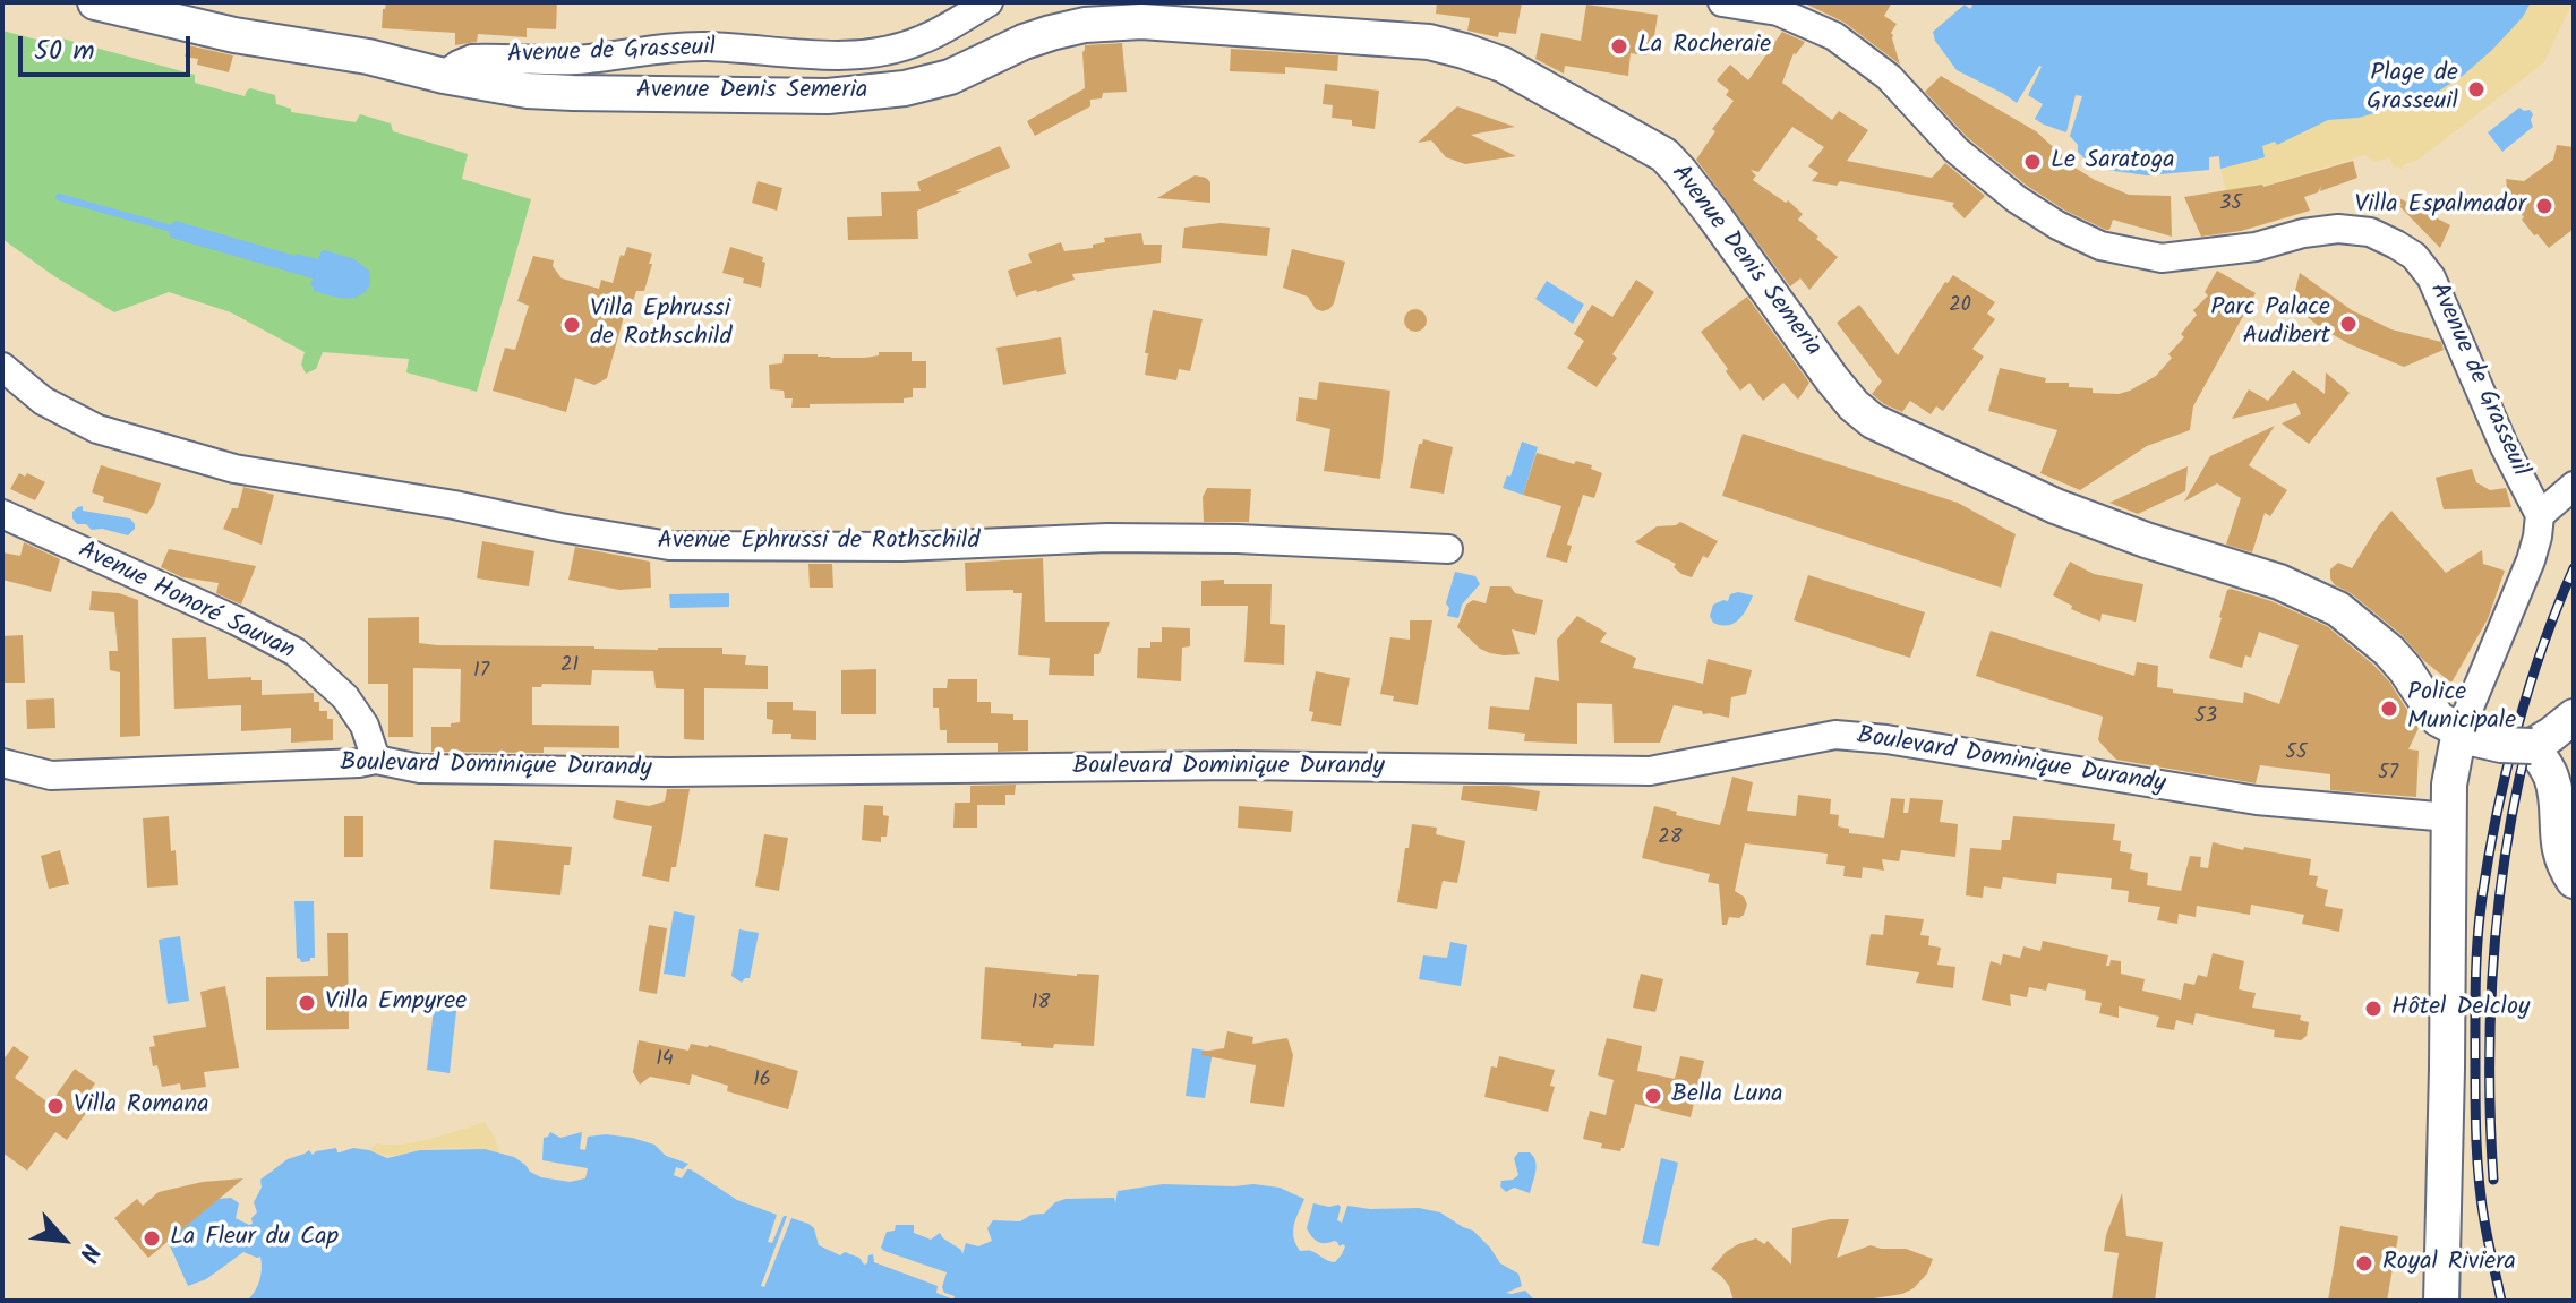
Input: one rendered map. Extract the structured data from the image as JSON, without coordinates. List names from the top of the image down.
{
  "streets": {
    "main road": ["Avenue Denis Semeria"],
    "street": [
      "Avenue de Grasseuil",
      "Avenue Ephrussi de Rothschild",
      "Avenue Honoré Sauvan",
      "Boulevard Dominique Durandy"
    ]
  },
  "crossings": [
    ["Avenue de Grasseuil", "Avenue Denis Semeria"],
    ["Avenue Honoré Sauvan", "Boulevard Dominique Durandy"]
  ],
  "places": [
    "La Rocheraie",
    "Plage de Grasseuil",
    "Le Saratoga",
    "Villa Espalmador",
    "Parc Palace Audibert",
    "Villa Ephrussi de Rothschild",
    "Police Municipale",
    "Villa Empyree",
    "Hôtel Delcloy",
    "Bella Luna",
    "Villa Romana",
    "La Fleur du Cap",
    "Royal Riviera"
  ],
  "house_numbers": [
    "35",
    "20",
    "21",
    "17",
    "53",
    "55",
    "57",
    "28",
    "18",
    "14",
    "16"
  ],
  "scale_bar": "50 m",
  "north": "bottom right"
}
